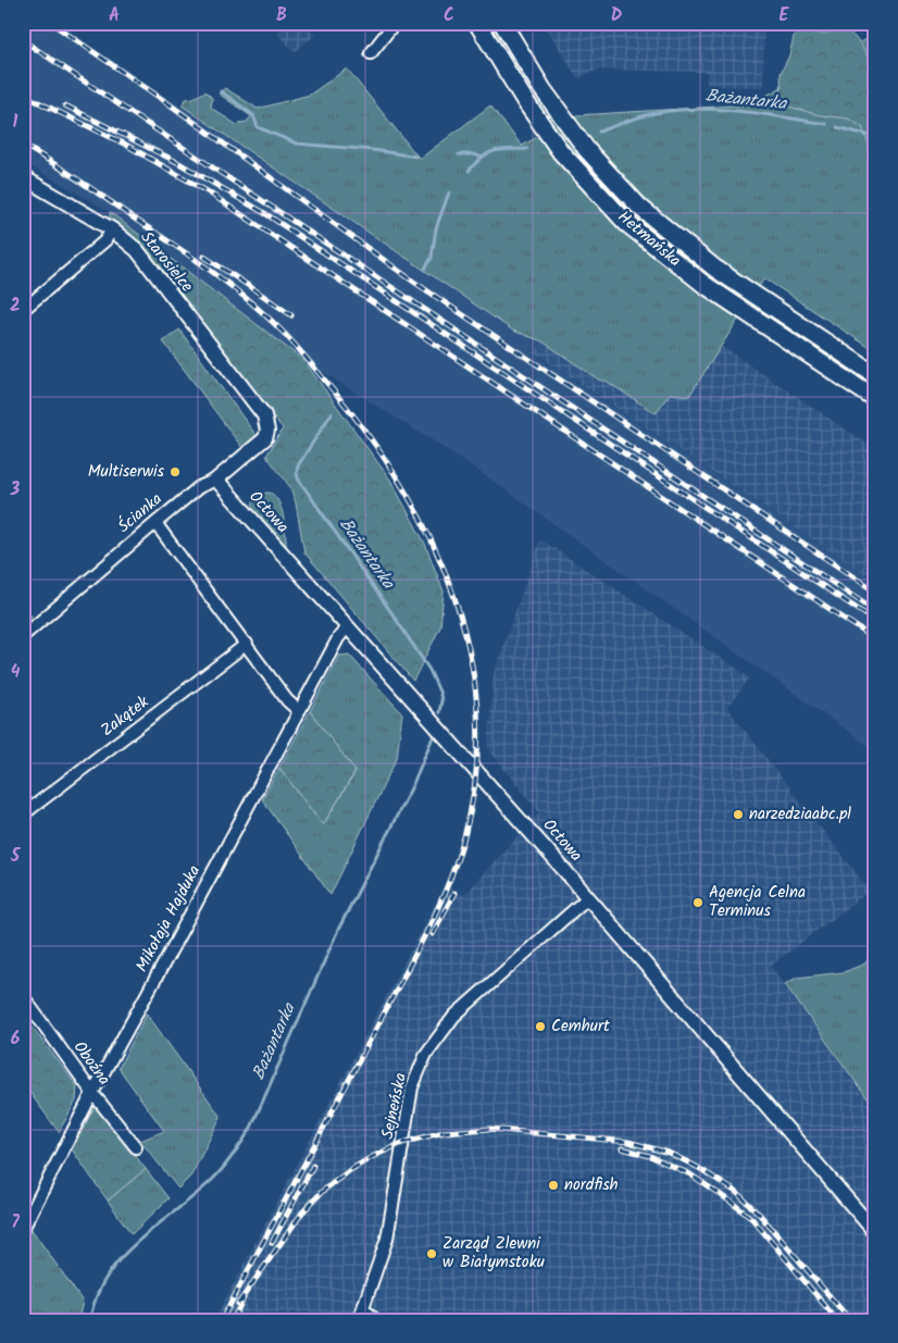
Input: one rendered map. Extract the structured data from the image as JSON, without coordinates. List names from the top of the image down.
{
  "streets": {
    "main road": ["Hetmańska"],
    "street": [
      "Starosielce",
      "Octowa",
      "Ścianka",
      "Zakątek",
      "Mikołaja Hajduka",
      "Oboźna",
      "Sejneńska"
    ]
  },
  "crossings": [
    ["Starosielce", "Ścianka"],
    ["Octowa", "Ścianka"],
    ["Octowa", "Mikołaja Hajduka"],
    ["Octowa", "Sejneńska"],
    ["Mikołaja Hajduka", "Oboźna"]
  ],
  "water": ["Bażantarka"],
  "places": [
    "Multiserwis",
    "narzedziaabc.pl",
    "Agencja Celna Terminus",
    "Cemhurt",
    "nordfish",
    "Zarząd Zlewni w Białymstoku"
  ],
  "grid": {
    "columns": [
      "A",
      "B",
      "C",
      "D",
      "E"
    ],
    "rows": [
      "1",
      "2",
      "3",
      "4",
      "5",
      "6",
      "7"
    ]
  }
}
